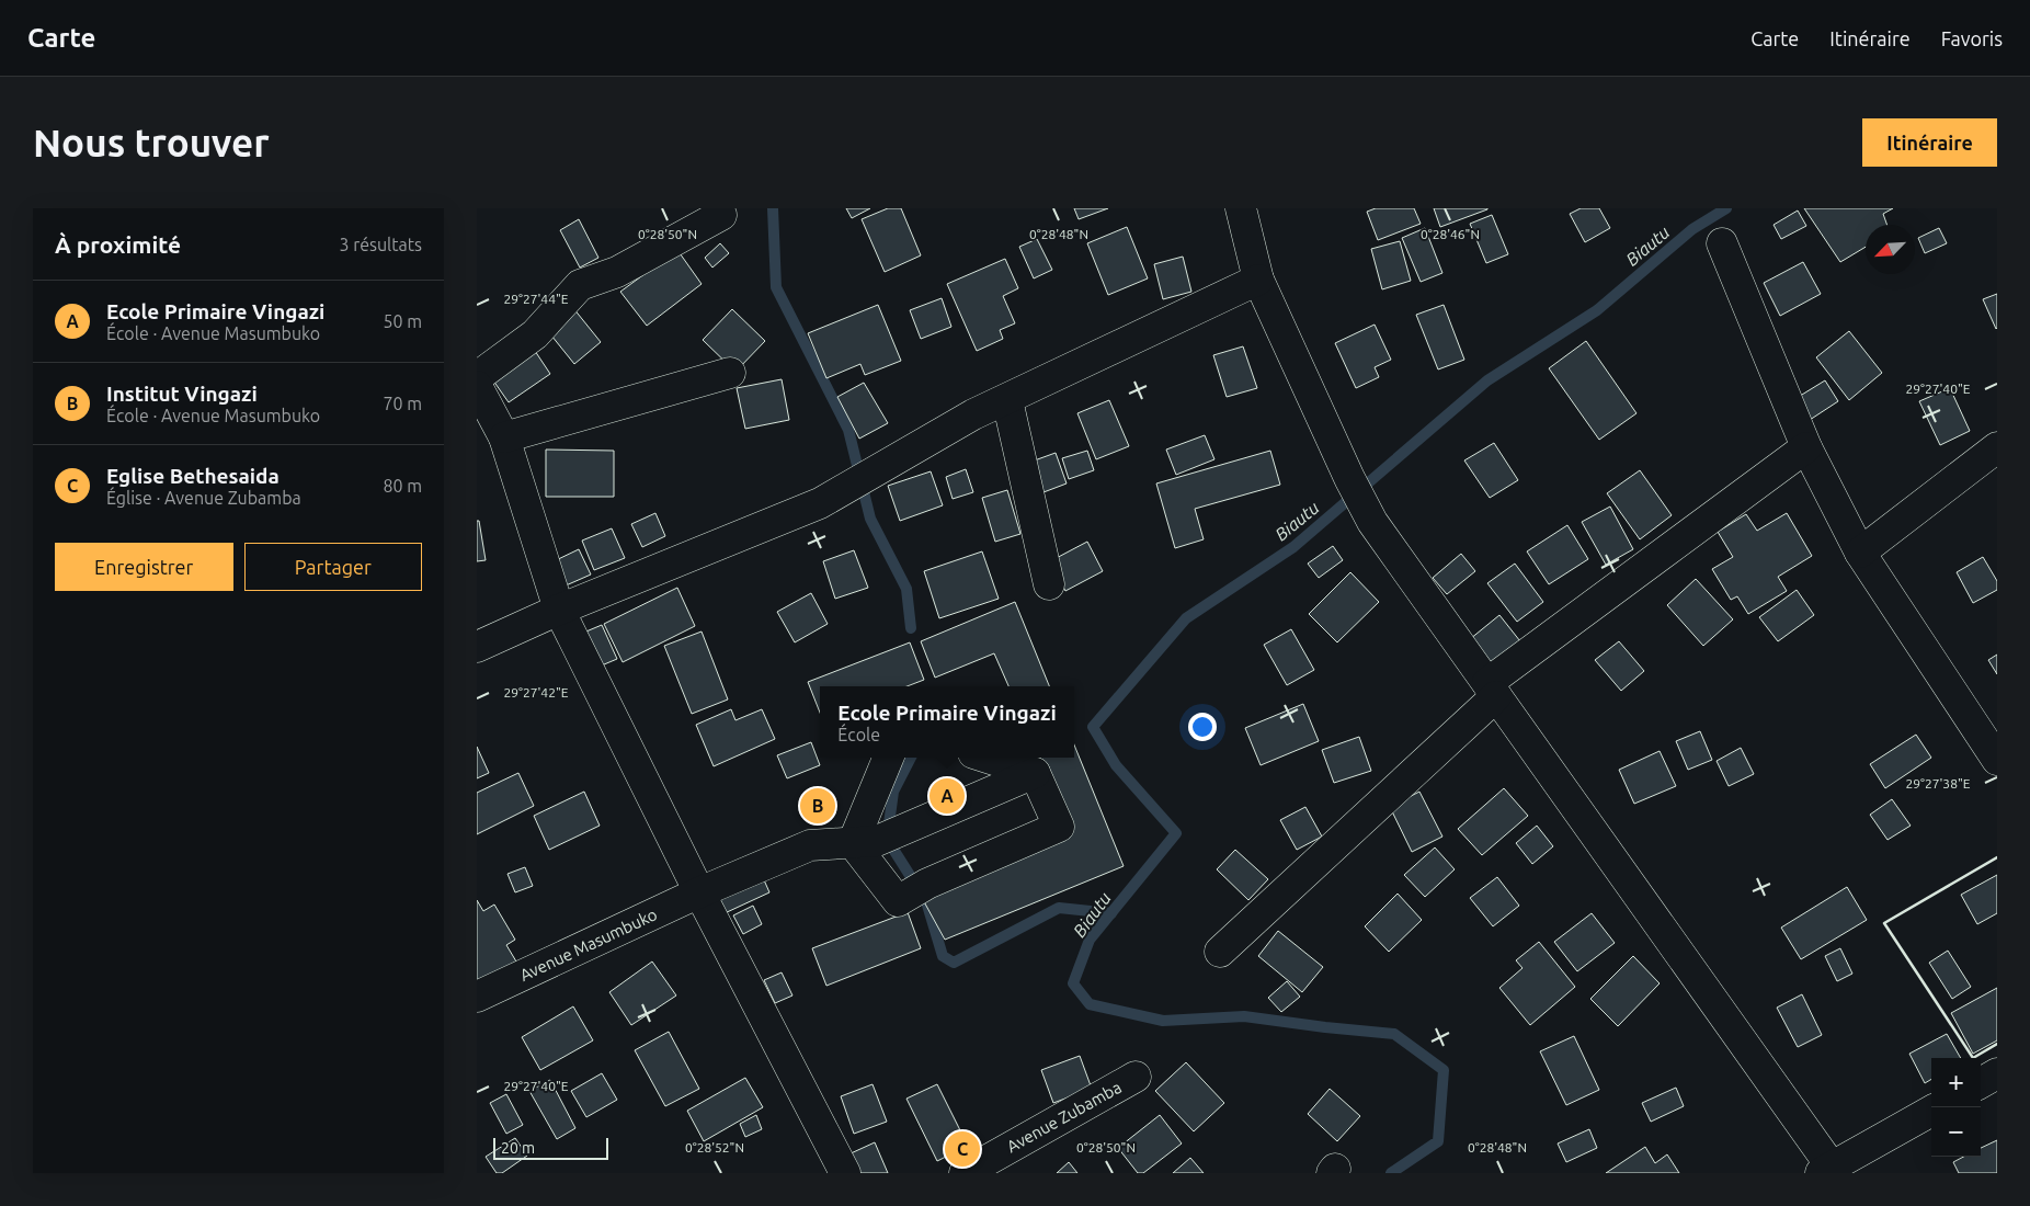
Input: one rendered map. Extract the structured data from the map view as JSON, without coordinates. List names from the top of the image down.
{
  "streets": {
    "street": ["Avenue Masumbuko", "Avenue Zubamba"]
  },
  "water": ["Biautu"],
  "scale_bar": "20 m",
  "north": "bottom left",
  "page": {
    "header": "Carte",
    "nav": ["Carte", "Itinéraire", "Favoris"],
    "buttons": [
      "Itinéraire",
      ["Enregistrer", "Partager"]
    ],
    "title": "Nous trouver",
    "heading": ["À proximité", "3 résultats"],
    "list": [
      {
        "mark": "A",
        "name": "Ecole Primaire Vingazi",
        "note": "École · Avenue Masumbuko",
        "value": "50 m"
      },
      {
        "mark": "B",
        "name": "Institut Vingazi",
        "note": "École · Avenue Masumbuko",
        "value": "70 m"
      },
      {
        "mark": "C",
        "name": "Eglise Bethesaida",
        "note": "Église · Avenue Zubamba",
        "value": "80 m"
      }
    ],
    "popup": ["Ecole Primaire Vingazi", "École"],
    "pins": ["A", "B", "C"],
    "map_buttons": ["+", "−"],
    "scale": "20 m"
  },
  "coordinates": [
    "0°28'50\"N",
    "0°28'48\"N",
    "0°28'46\"N",
    "29°27'44\"E",
    "29°27'40\"E",
    "29°27'42\"E",
    "29°27'38\"E",
    "0°28'52\"N"
  ]
}
